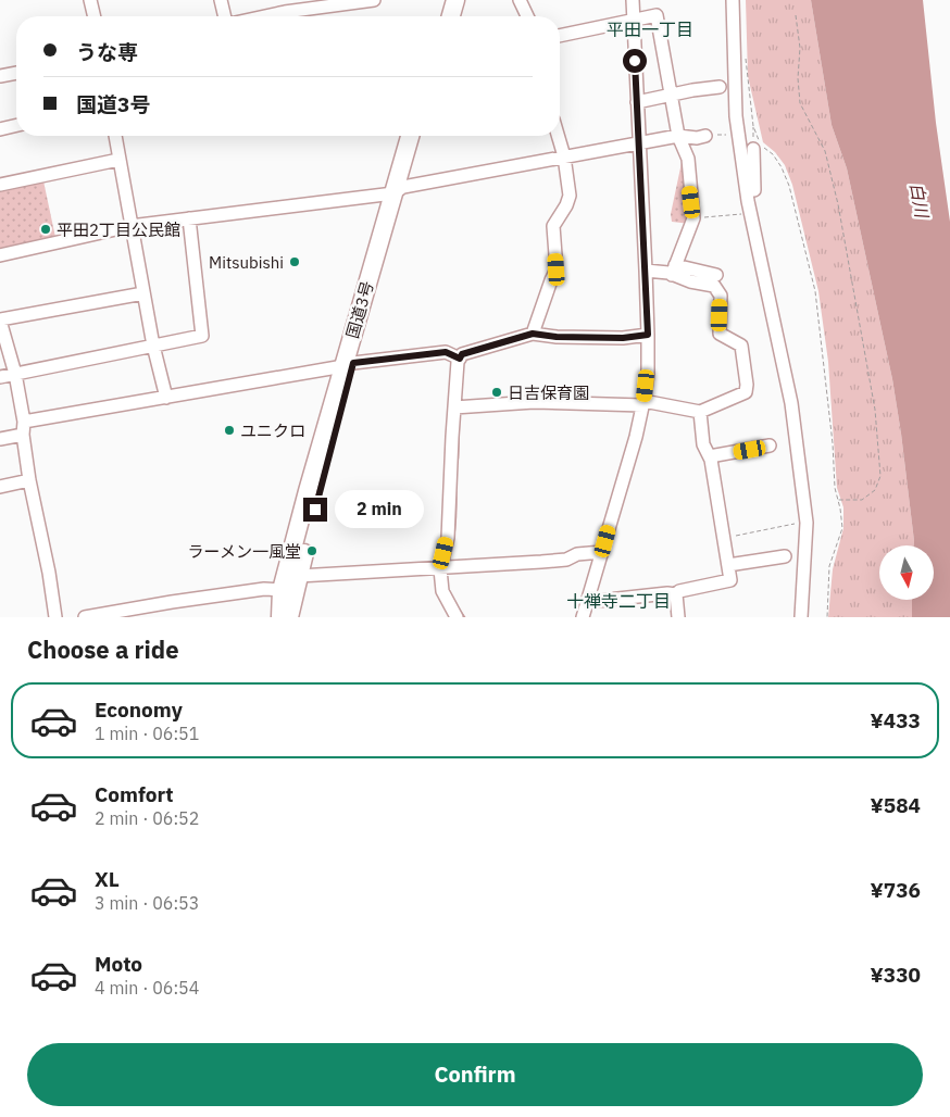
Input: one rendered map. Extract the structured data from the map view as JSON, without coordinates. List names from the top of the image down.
{
  "streets": {
    "highway": ["国道3号"]
  },
  "districts": ["平田一丁目", "十禅寺二丁目"],
  "water": ["白川"],
  "places": [
    "平田2丁目公民館",
    "Mitsubishi",
    "日吉保育園",
    "ユニクロ",
    "ラーメン一風堂"
  ],
  "north": "bottom",
  "page": {
    "banner": ["うな専", "国道3号"],
    "bubble": "2 min",
    "heading": "Choose a ride",
    "list": [
      {
        "name": "Economy",
        "note": "1 min · 06:51",
        "value": "¥433"
      },
      {
        "name": "Comfort",
        "note": "2 min · 06:52",
        "value": "¥584"
      },
      {
        "name": "XL",
        "note": "3 min · 06:53",
        "value": "¥736"
      },
      {
        "name": "Moto",
        "note": "4 min · 06:54",
        "value": "¥330"
      }
    ],
    "buttons": "Confirm"
  }
}
